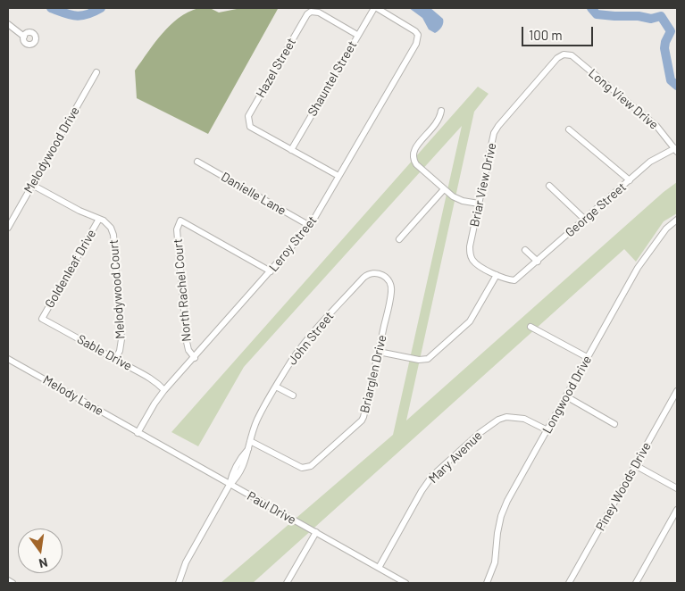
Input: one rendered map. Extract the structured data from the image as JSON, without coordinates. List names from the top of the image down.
{
  "streets": {
    "street": [
      "Hazel Street",
      "Shauntel Street",
      "Long View Drive",
      "Melodywood Drive",
      "Briar View Drive",
      "Danielle Lane",
      "George Street",
      "Leroy Street",
      "Goldenleaf Drive",
      "Melodywood Court",
      "North Rachel Court",
      "John Street",
      "Sable Drive",
      "Briarglen Drive",
      "Longwood Drive",
      "Melody Lane",
      "Mary Avenue",
      "Piney Woods Drive",
      "Paul Drive"
    ]
  },
  "crossings": [
    ["Hazel Street", "Shauntel Street"],
    ["Shauntel Street", "Leroy Street"],
    ["Long View Drive", "Briar View Drive"],
    ["Long View Drive", "George Street"],
    ["Melodywood Drive", "Melodywood Court"],
    ["Briar View Drive", "George Street"],
    ["Danielle Lane", "Leroy Street"],
    ["Leroy Street", "North Rachel Court"],
    ["Leroy Street", "Sable Drive"],
    ["Leroy Street", "Melody Lane"],
    ["Leroy Street", "Paul Drive"],
    ["Goldenleaf Drive", "Melodywood Court"],
    ["Goldenleaf Drive", "Sable Drive"],
    ["Melodywood Court", "Sable Drive"],
    ["John Street", "Briarglen Drive"],
    ["John Street", "Paul Drive"],
    ["Longwood Drive", "Mary Avenue"],
    ["Melody Lane", "Paul Drive"],
    ["Mary Avenue", "Paul Drive"]
  ],
  "scale_bar": "100 m",
  "north": "bottom"
}
